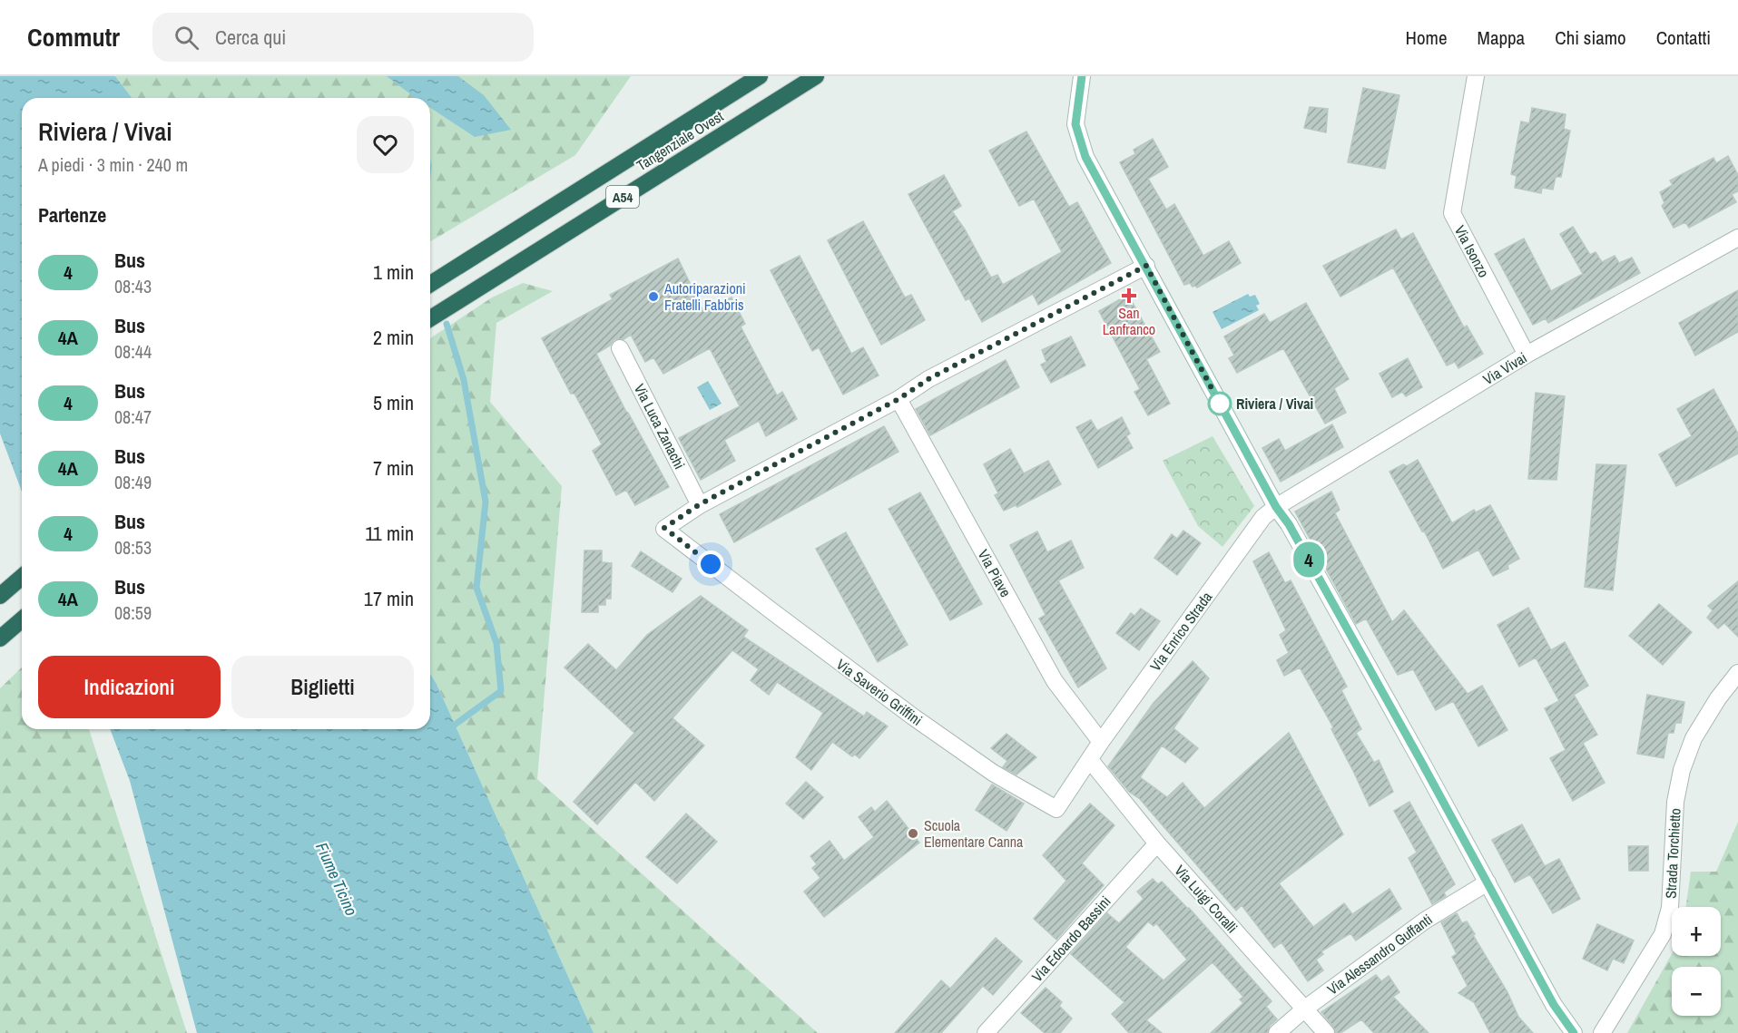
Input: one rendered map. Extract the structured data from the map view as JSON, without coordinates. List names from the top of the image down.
{
  "streets": {
    "highway": ["Tangenziale Ovest", "A54"],
    "street": [
      "Via Isonzo",
      "Via Vivai",
      "Via Luca Zanachi",
      "Via Piave",
      "Via Enrico Strada",
      "Via Saverio Griffini",
      "Strada Torchietto",
      "Via Luigi Coralli",
      "Via Edoardo Bassini",
      "Via Alessandro Guffanti"
    ]
  },
  "crossings": [
    ["Via Isonzo", "Via Vivai"],
    ["Via Vivai", "Via Enrico Strada"],
    ["Via Luca Zanachi", "Via Saverio Griffini"],
    ["Via Piave", "Via Enrico Strada"],
    ["Via Enrico Strada", "Via Saverio Griffini"],
    ["Via Enrico Strada", "Via Luigi Coralli"],
    ["Via Saverio Griffini", "Via Luigi Coralli"],
    ["Via Luigi Coralli", "Via Edoardo Bassini"],
    ["Via Luigi Coralli", "Via Alessandro Guffanti"]
  ],
  "water": ["Fiume Ticino"],
  "places": {
    "health": ["San Lanfranco"],
    "other": ["Autoriparazioni Fratelli Fabbris", "Riviera / Vivai", "Scuola Elementare Canna"]
  },
  "lines": ["bus line 4"],
  "page": {
    "header": "Commutr",
    "search": "Cerca qui",
    "nav": [
      "Home",
      "Mappa",
      "Chi siamo",
      "Contatti"
    ],
    "on_map": "4",
    "heading": [
      ["Riviera / Vivai", "A piedi · 3 min · 240 m"],
      "Partenze"
    ],
    "list": [
      {
        "mark": "4",
        "name": "Bus",
        "note": "08:43",
        "value": "1 min"
      },
      {
        "mark": "4A",
        "name": "Bus",
        "note": "08:44",
        "value": "2 min"
      },
      {
        "mark": "4",
        "name": "Bus",
        "note": "08:47",
        "value": "5 min"
      },
      {
        "mark": "4A",
        "name": "Bus",
        "note": "08:49",
        "value": "7 min"
      },
      {
        "mark": "4",
        "name": "Bus",
        "note": "08:53",
        "value": "11 min"
      },
      {
        "mark": "4A",
        "name": "Bus",
        "note": "08:59",
        "value": "17 min"
      }
    ],
    "buttons": ["Indicazioni", "Biglietti"],
    "map_buttons": ["+", "−"]
  }
}
